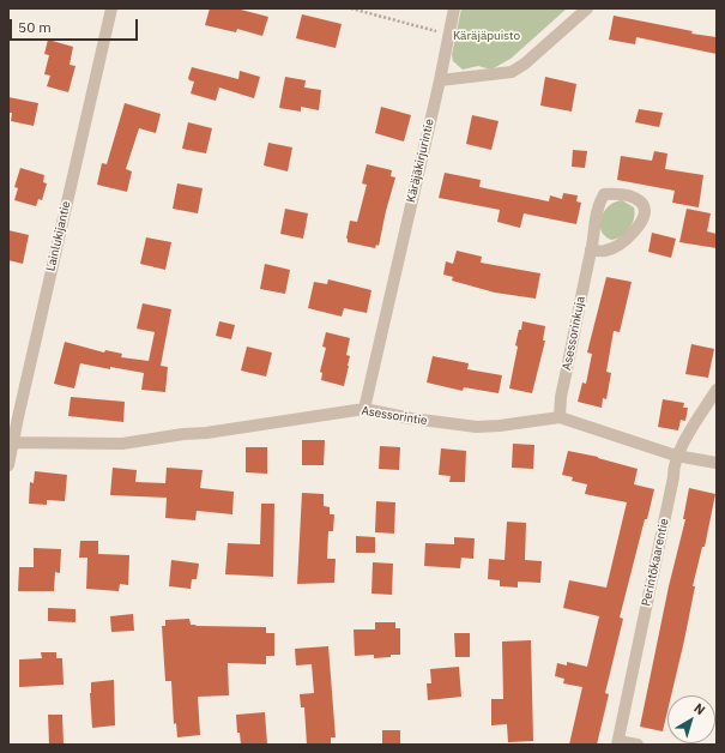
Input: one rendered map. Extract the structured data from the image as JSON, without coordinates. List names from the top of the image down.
{
  "streets": {
    "street": [
      "Käräjäkirjurintie",
      "Lainlukijantie",
      "Asessorinkuja",
      "Asessorintie",
      "Perintökaarentie"
    ]
  },
  "crossings": [
    ["Käräjäkirjurintie", "Asessorintie"],
    ["Lainlukijantie", "Asessorintie"],
    ["Asessorinkuja", "Asessorintie"],
    ["Asessorintie", "Perintökaarentie"]
  ],
  "parks": ["Käräjäpuisto"],
  "scale_bar": "50 m",
  "north": "top right"
}
